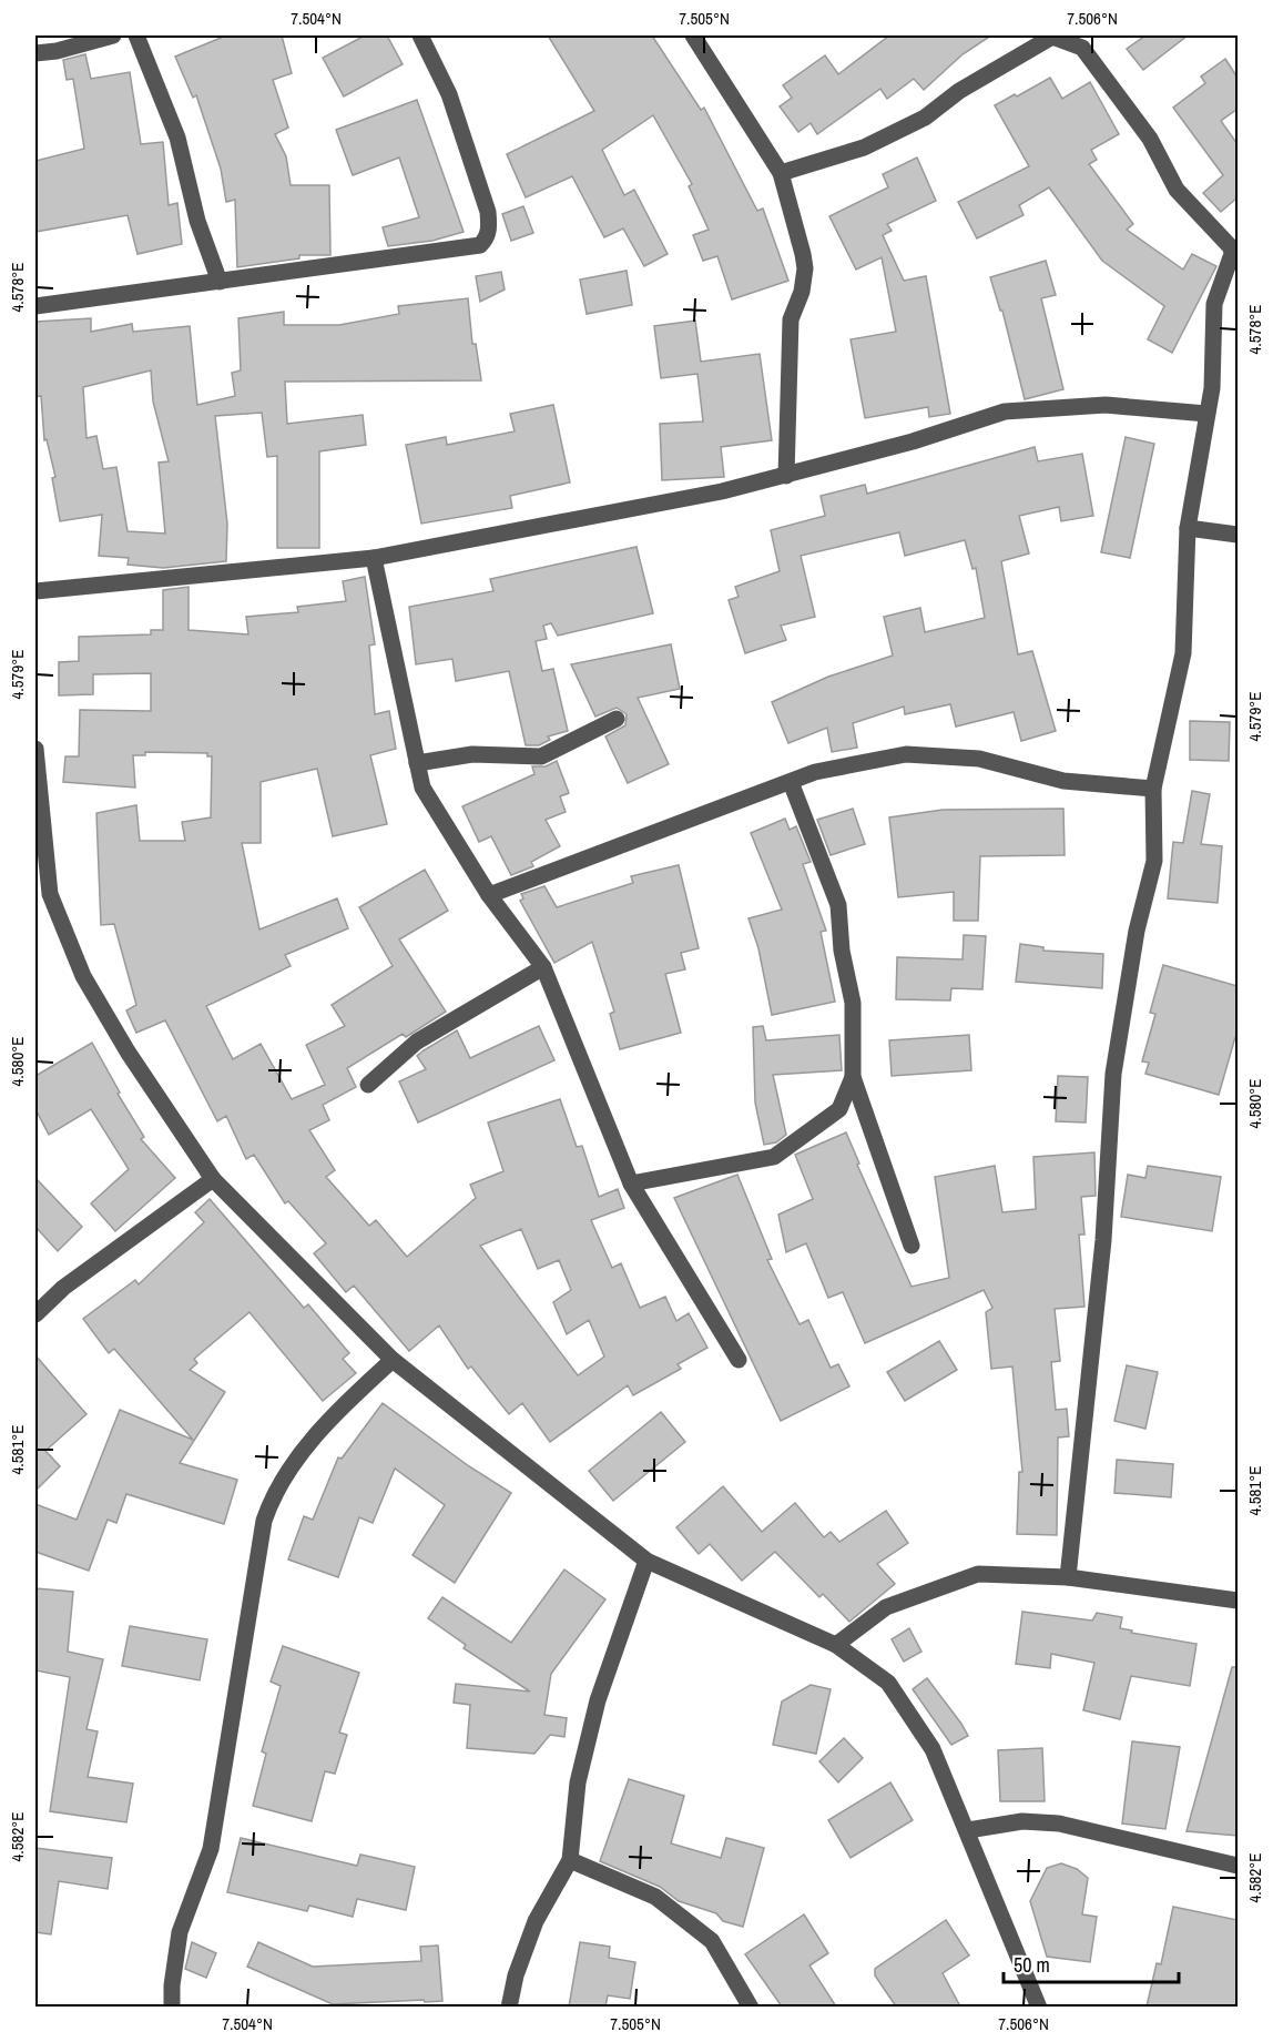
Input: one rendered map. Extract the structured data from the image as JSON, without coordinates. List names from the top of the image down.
{
  "scale_bar": "50 m",
  "coordinates": [
    "7.504°N",
    "7.505°N",
    "7.506°N",
    "4.578°E",
    "4.579°E",
    "4.580°E",
    "4.581°E",
    "4.582°E"
  ]
}
